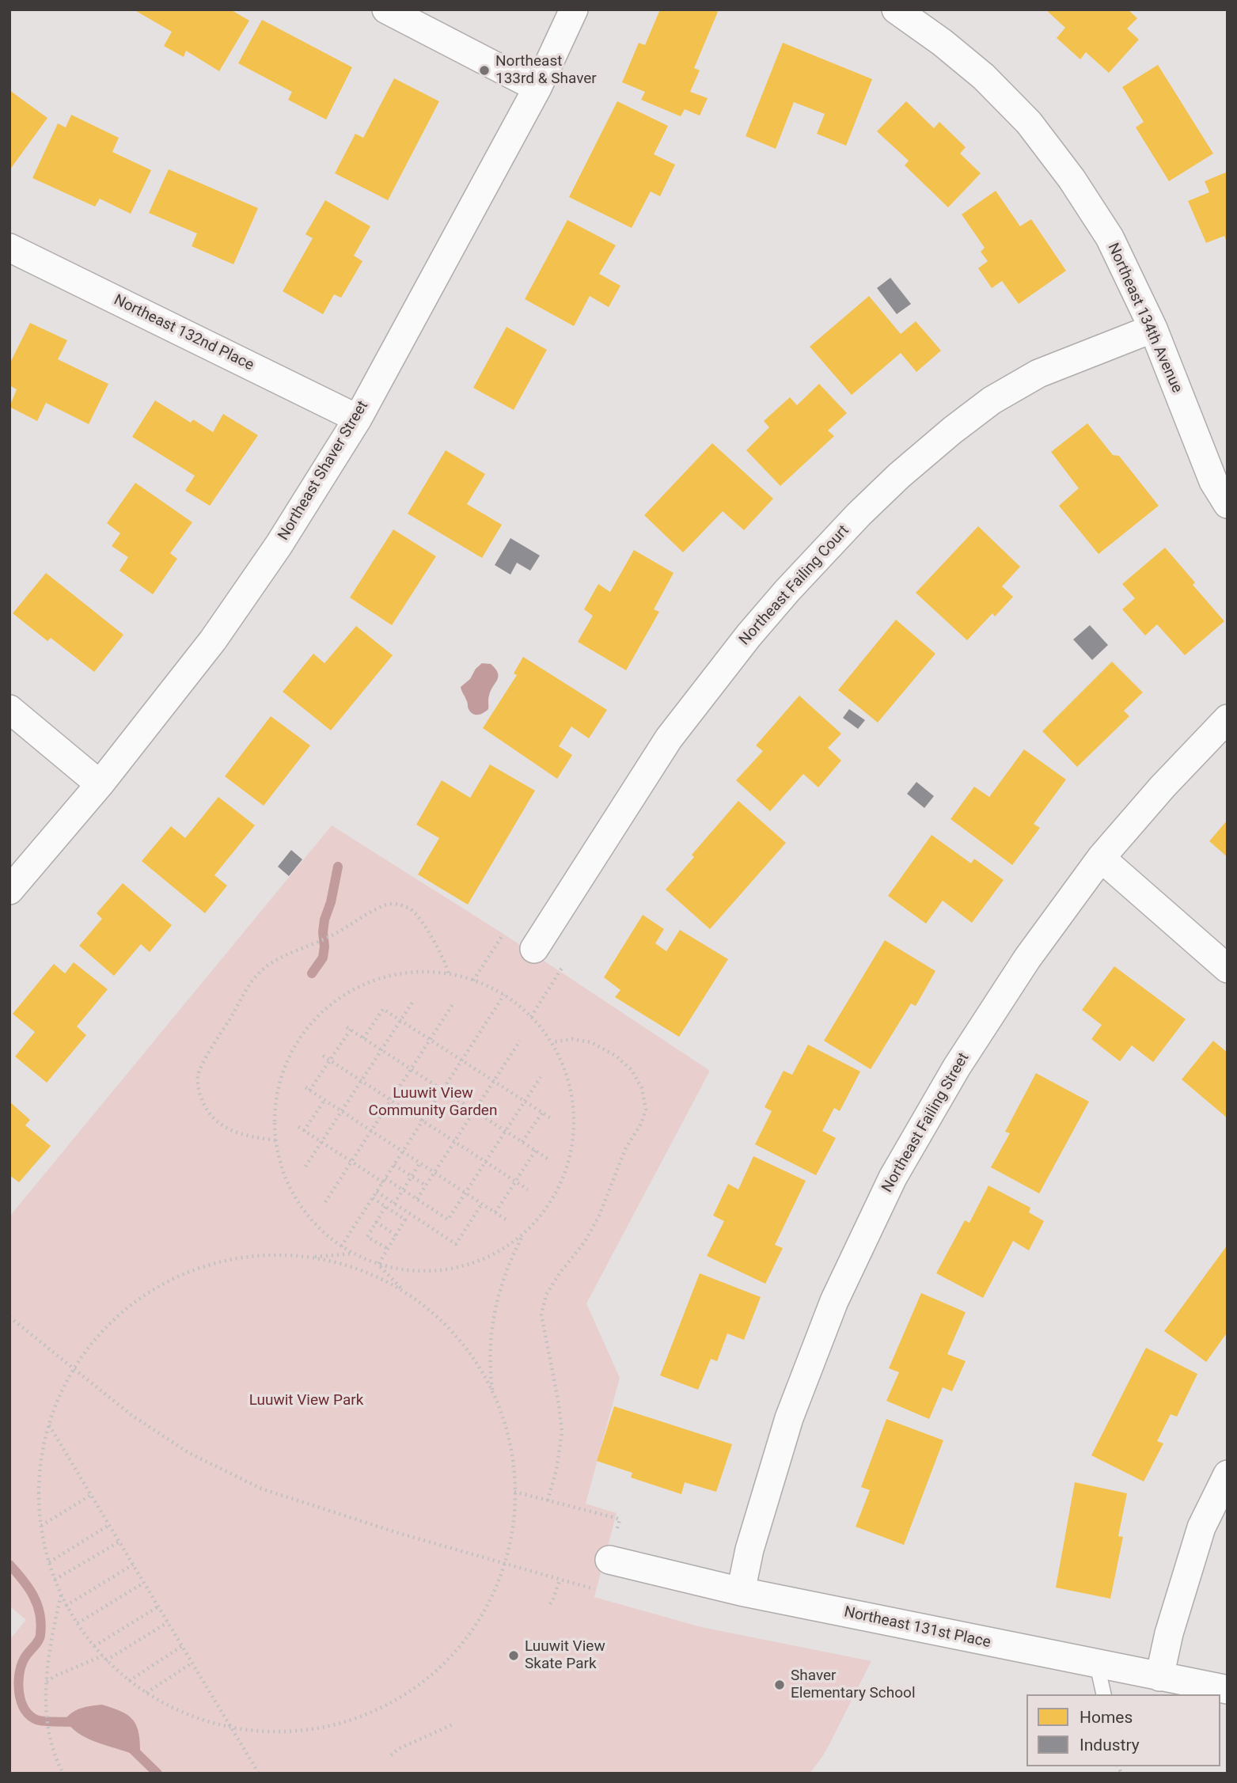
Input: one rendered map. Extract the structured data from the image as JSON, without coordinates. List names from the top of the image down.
{
  "streets": {
    "street": [
      "Northeast 134th Avenue",
      "Northeast 132nd Place",
      "Northeast Shaver Street",
      "Northeast Failing Court",
      "Northeast Failing Street",
      "Northeast 131st Place"
    ]
  },
  "crossings": [
    ["Northeast 134th Avenue", "Northeast Failing Court"],
    ["Northeast 132nd Place", "Northeast Shaver Street"],
    ["Northeast Failing Street", "Northeast 131st Place"]
  ],
  "parks": ["Luuwit View Community Garden", "Luuwit View Park"],
  "places": ["Northeast 133rd & Shaver", "Luuwit View Skate Park", "Shaver Elementary School"],
  "legend": ["Homes", "Industry"]
}
